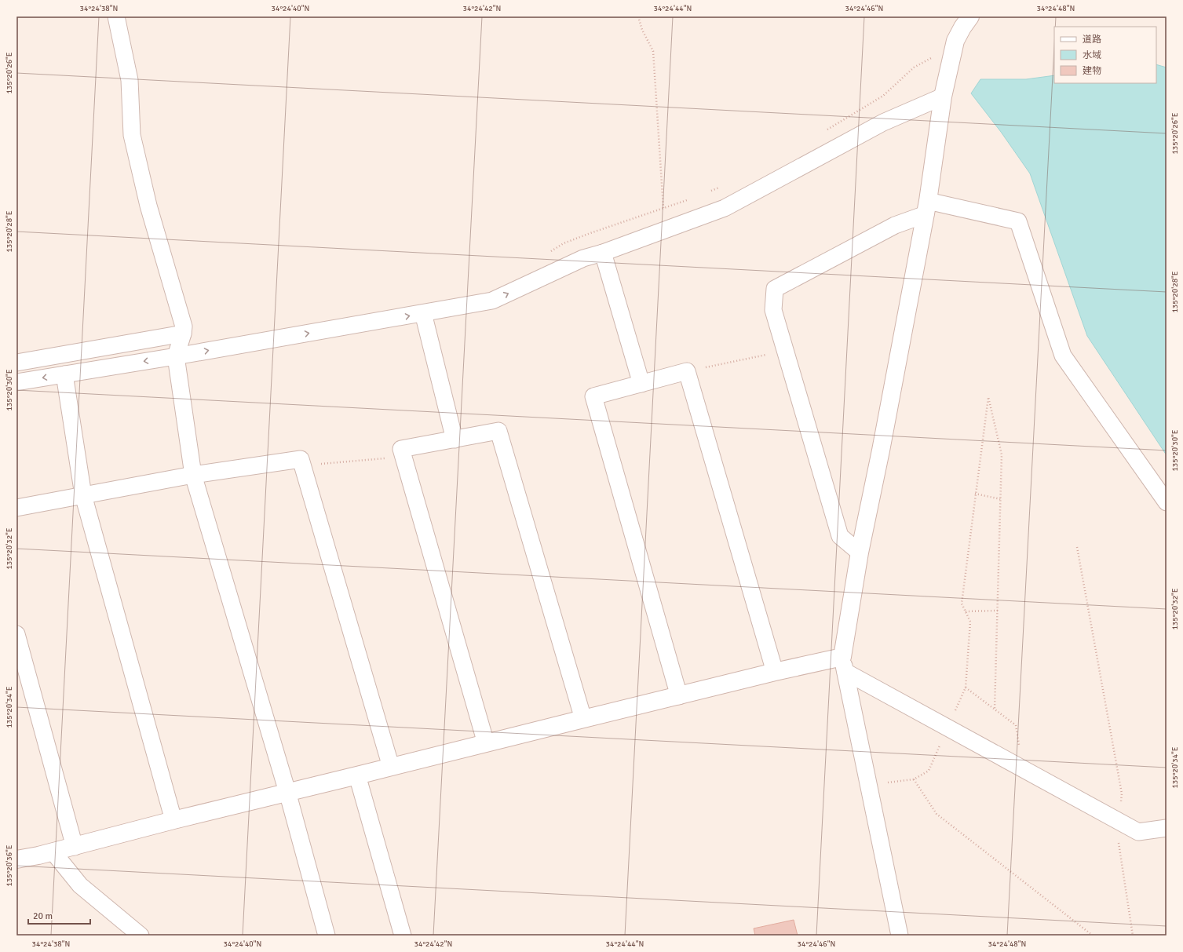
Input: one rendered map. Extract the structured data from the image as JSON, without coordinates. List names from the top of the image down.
{
  "legend": ["道路", "水域", "建物"],
  "scale_bar": "20 m",
  "coordinates": [
    "34°24'38\"N",
    "34°24'40\"N",
    "34°24'42\"N",
    "34°24'44\"N",
    "34°24'46\"N",
    "34°24'48\"N",
    "135°20'26\"E",
    "135°20'28\"E",
    "135°20'30\"E",
    "135°20'32\"E",
    "135°20'34\"E",
    "135°20'36\"E"
  ]
}
